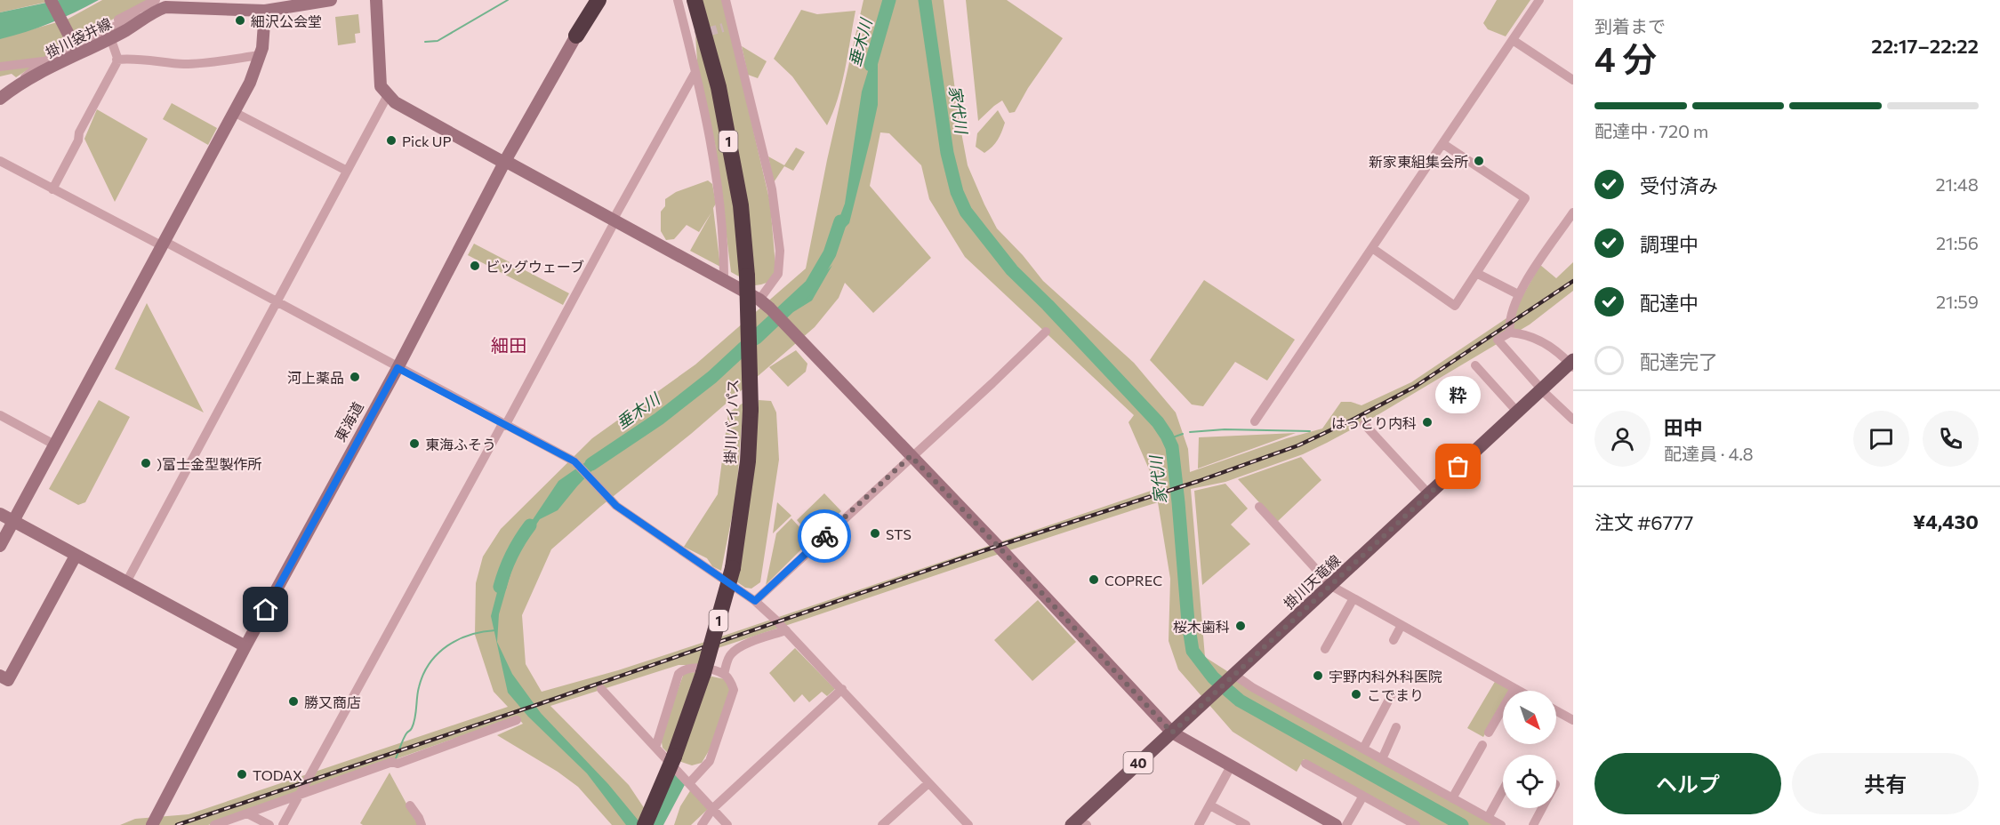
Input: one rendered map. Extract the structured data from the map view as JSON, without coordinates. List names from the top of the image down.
{
  "streets": {
    "highway": ["1", "掛川バイパス"],
    "main road": ["掛川天竜線", "40"],
    "street": ["掛川袋井線", "東海道"]
  },
  "districts": ["細田"],
  "water": ["垂木川", "家代川"],
  "places": [
    "細沢公会堂",
    "Pick UP",
    "新家東組集会所",
    "ビッグウェーブ",
    "河上薬品",
    "はっとり内科",
    "東海ふそう",
    ")富士金型製作所",
    "粋",
    "STS",
    "COPREC",
    "桜木歯科",
    "宇野内科外科医院",
    "こでまり",
    "勝又商店",
    "TODAX"
  ],
  "north": "bottom right",
  "page": {
    "heading": ["4 分", "到着まで", "22:17–22:22"],
    "panel": [
      "田中",
      "配達員 · 4.8",
      "注文 #6777",
      "¥4,430"
    ],
    "bar": "配達中 · 720 m",
    "list": [
      ["受付済み", "21:48"],
      ["調理中", "21:56"],
      ["配達中", "21:59"],
      "配達完了"
    ],
    "bubble": "粋",
    "buttons": ["ヘルプ", "共有"]
  }
}
